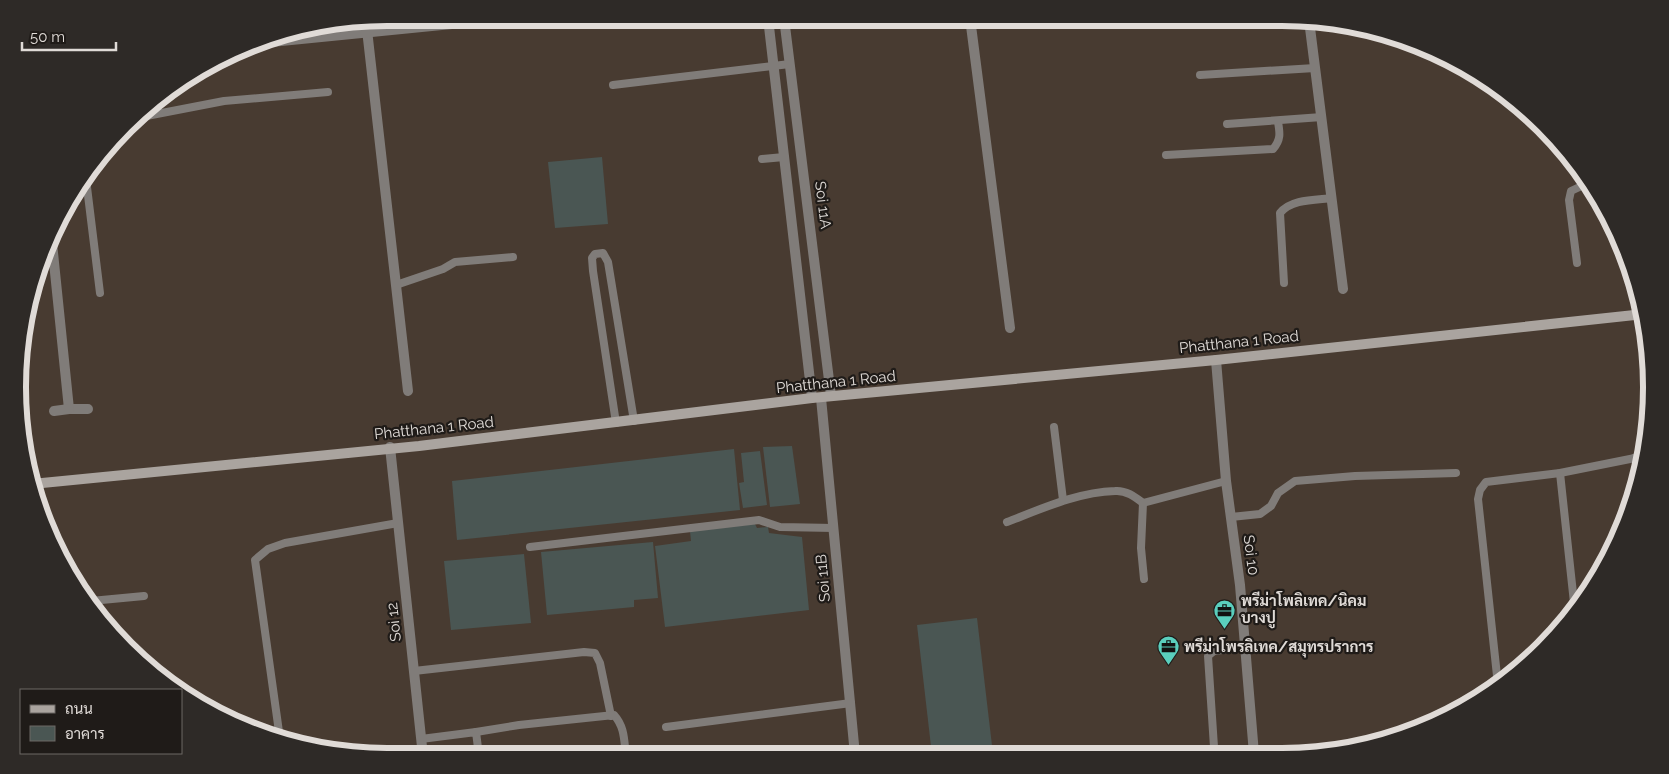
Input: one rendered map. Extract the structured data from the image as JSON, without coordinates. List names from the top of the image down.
{
  "streets": {
    "main road": ["Phatthana 1 Road"],
    "street": [
      "Soi 11A",
      "Soi 10",
      "Soi 11B",
      "Soi 12"
    ]
  },
  "crossings": [
    ["Soi 11A", "Phatthana 1 Road"],
    ["Soi 11A", "Soi 11B"],
    ["Phatthana 1 Road", "Soi 10"],
    ["Phatthana 1 Road", "Soi 11B"],
    ["Phatthana 1 Road", "Soi 12"]
  ],
  "places": {
    "office": ["พรีม่าโพลิเทค/นิคม บางปู", "พรีม่าโพรลิเทค/สมุทรปราการ"]
  },
  "legend": ["ถนน", "อาคาร"],
  "scale_bar": "50 m"
}
